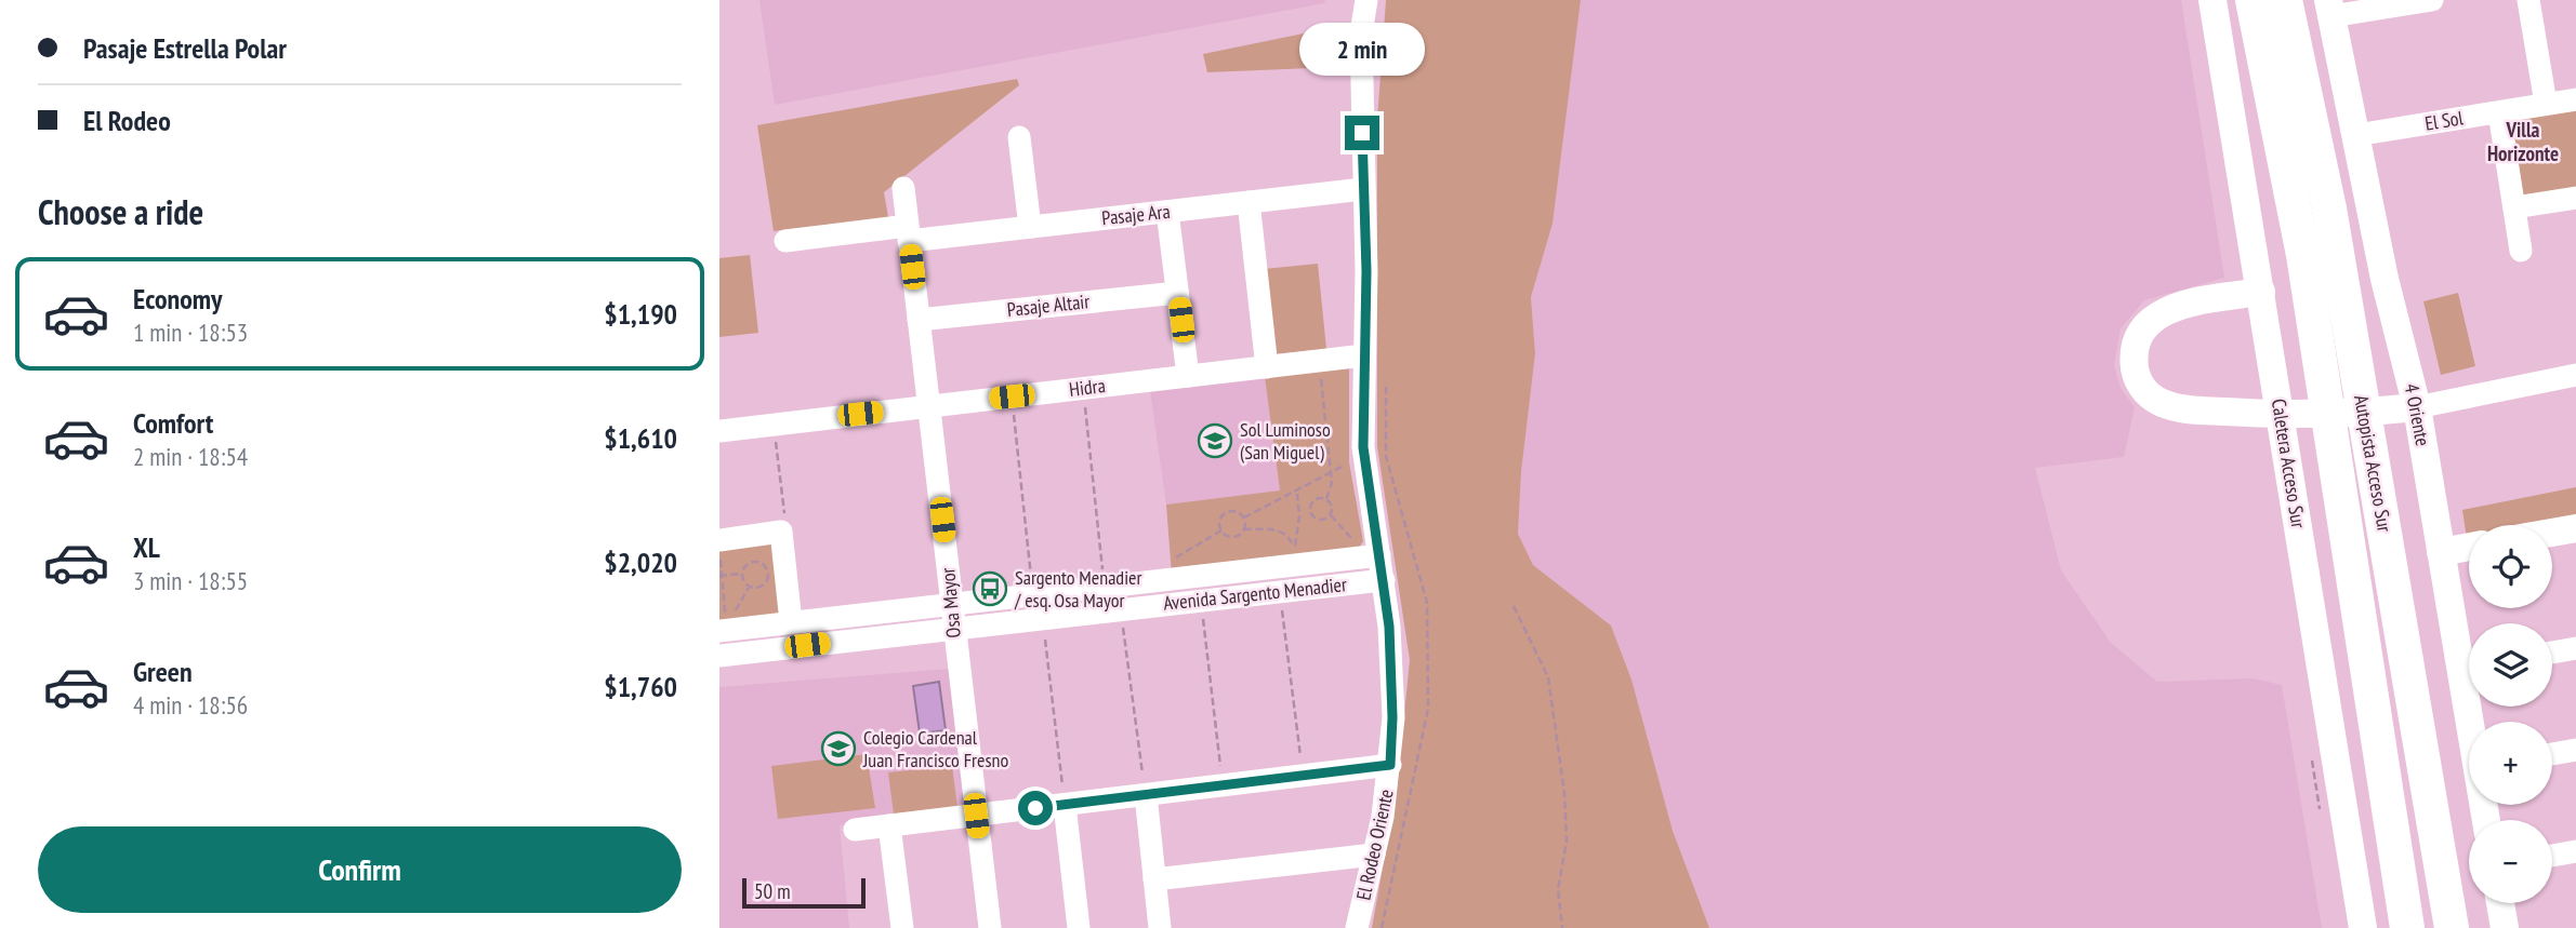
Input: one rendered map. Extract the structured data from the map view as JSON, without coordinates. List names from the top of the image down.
{
  "streets": {
    "highway": ["Autopista Acceso Sur"],
    "main road": ["4 Oriente", "Caletera Acceso Sur"],
    "street": [
      "El Sol",
      "Pasaje Ara",
      "Pasaje Altair",
      "Hidra",
      "Avenida Sargento Menadier",
      "Osa Mayor",
      "El Rodeo Oriente"
    ]
  },
  "crossings": [
    ["El Sol", "4 Oriente"],
    ["Pasaje Ara", "Osa Mayor"],
    ["Pasaje Ara", "El Rodeo Oriente"],
    ["Pasaje Altair", "Osa Mayor"],
    ["Hidra", "Osa Mayor"],
    ["Hidra", "El Rodeo Oriente"],
    ["Avenida Sargento Menadier", "Osa Mayor"],
    ["Avenida Sargento Menadier", "El Rodeo Oriente"]
  ],
  "districts": ["Villa Horizonte"],
  "places": {
    "school or university": ["Sol Luminoso (San Miguel)", "Colegio Cardenal Juan Francisco Fresno"],
    "bus stop": ["Sargento Menadier / esq. Osa Mayor"]
  },
  "scale_bar": "50 m",
  "page": {
    "banner": ["Pasaje Estrella Polar", "El Rodeo"],
    "bubble": "2 min",
    "heading": "Choose a ride",
    "list": [
      {
        "name": "Economy",
        "note": "1 min · 18:53",
        "value": "$1,190"
      },
      {
        "name": "Comfort",
        "note": "2 min · 18:54",
        "value": "$1,610"
      },
      {
        "name": "XL",
        "note": "3 min · 18:55",
        "value": "$2,020"
      },
      {
        "name": "Green",
        "note": "4 min · 18:56",
        "value": "$1,760"
      }
    ],
    "map_buttons": ["+", "−"],
    "buttons": "Confirm",
    "scale": "50 m"
  }
}
